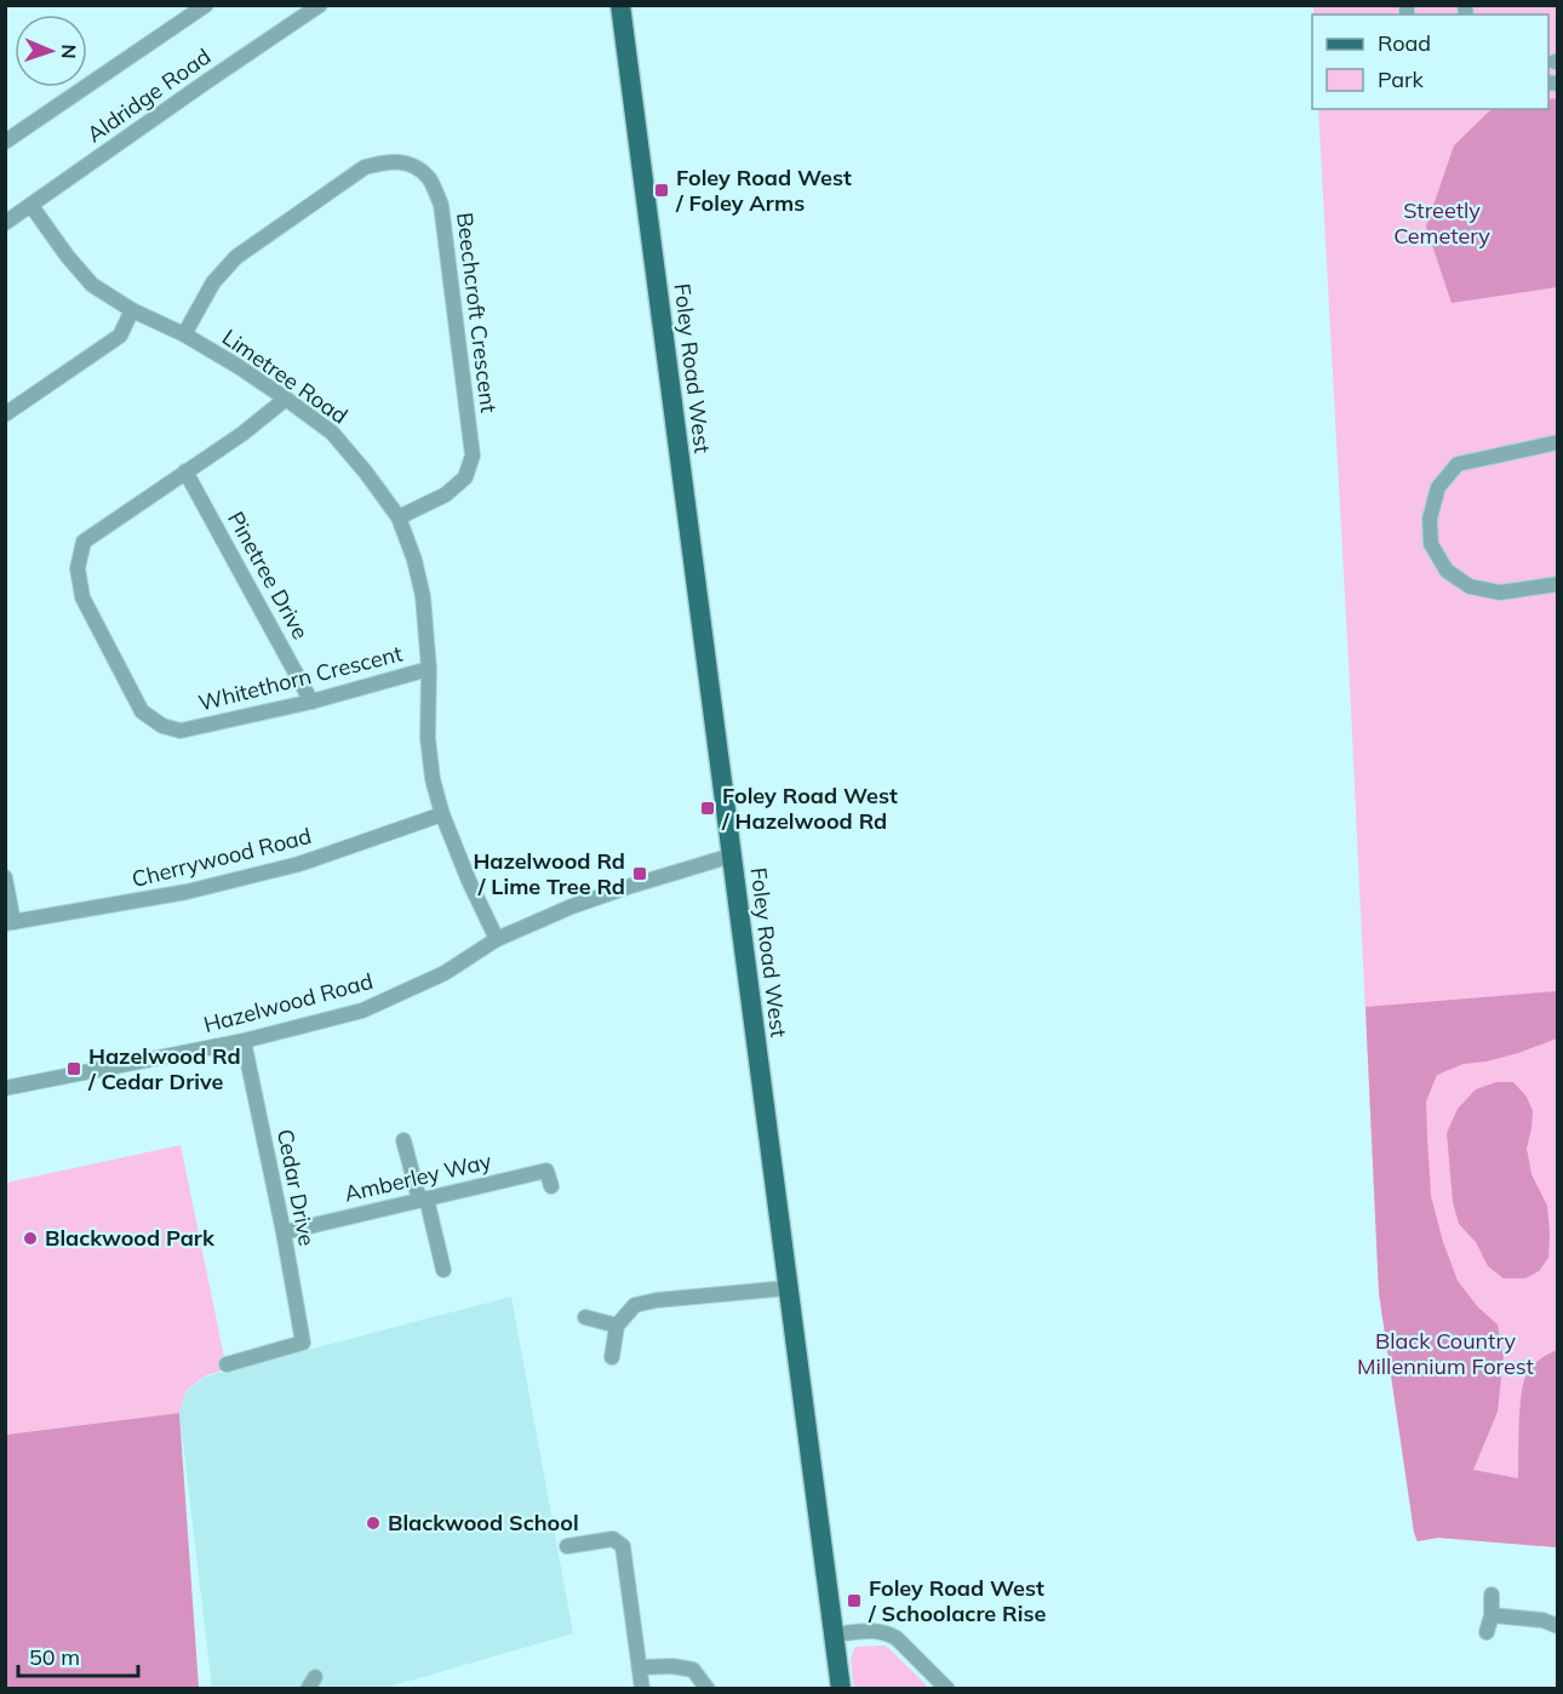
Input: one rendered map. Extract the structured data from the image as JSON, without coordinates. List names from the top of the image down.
{
  "streets": {
    "main road": ["Foley Road West"],
    "street": [
      "Aldridge Road",
      "Beechcroft Crescent",
      "Limetree Road",
      "Pinetree Drive",
      "Whitethorn Crescent",
      "Cherrywood Road",
      "Hazelwood Road",
      "Amberley Way",
      "Cedar Drive"
    ]
  },
  "crossings": [
    ["Aldridge Road", "Limetree Road"],
    ["Beechcroft Crescent", "Limetree Road"],
    ["Foley Road West", "Hazelwood Road"],
    ["Limetree Road", "Whitethorn Crescent"],
    ["Limetree Road", "Cherrywood Road"],
    ["Limetree Road", "Hazelwood Road"],
    ["Pinetree Drive", "Whitethorn Crescent"],
    ["Hazelwood Road", "Cedar Drive"],
    ["Amberley Way", "Cedar Drive"]
  ],
  "parks": ["Streetly Cemetery", "Black Country Millennium Forest"],
  "places": {
    "transit": [
      "Foley Road West / Foley Arms",
      "Foley Road West / Hazelwood Rd",
      "Hazelwood Rd / Lime Tree Rd",
      "Hazelwood Rd / Cedar Drive",
      "Foley Road West / Schoolacre Rise"
    ],
    "other": ["Blackwood Park", "Blackwood School"]
  },
  "legend": ["Road", "Park"],
  "scale_bar": "50 m",
  "north": "right"
}
